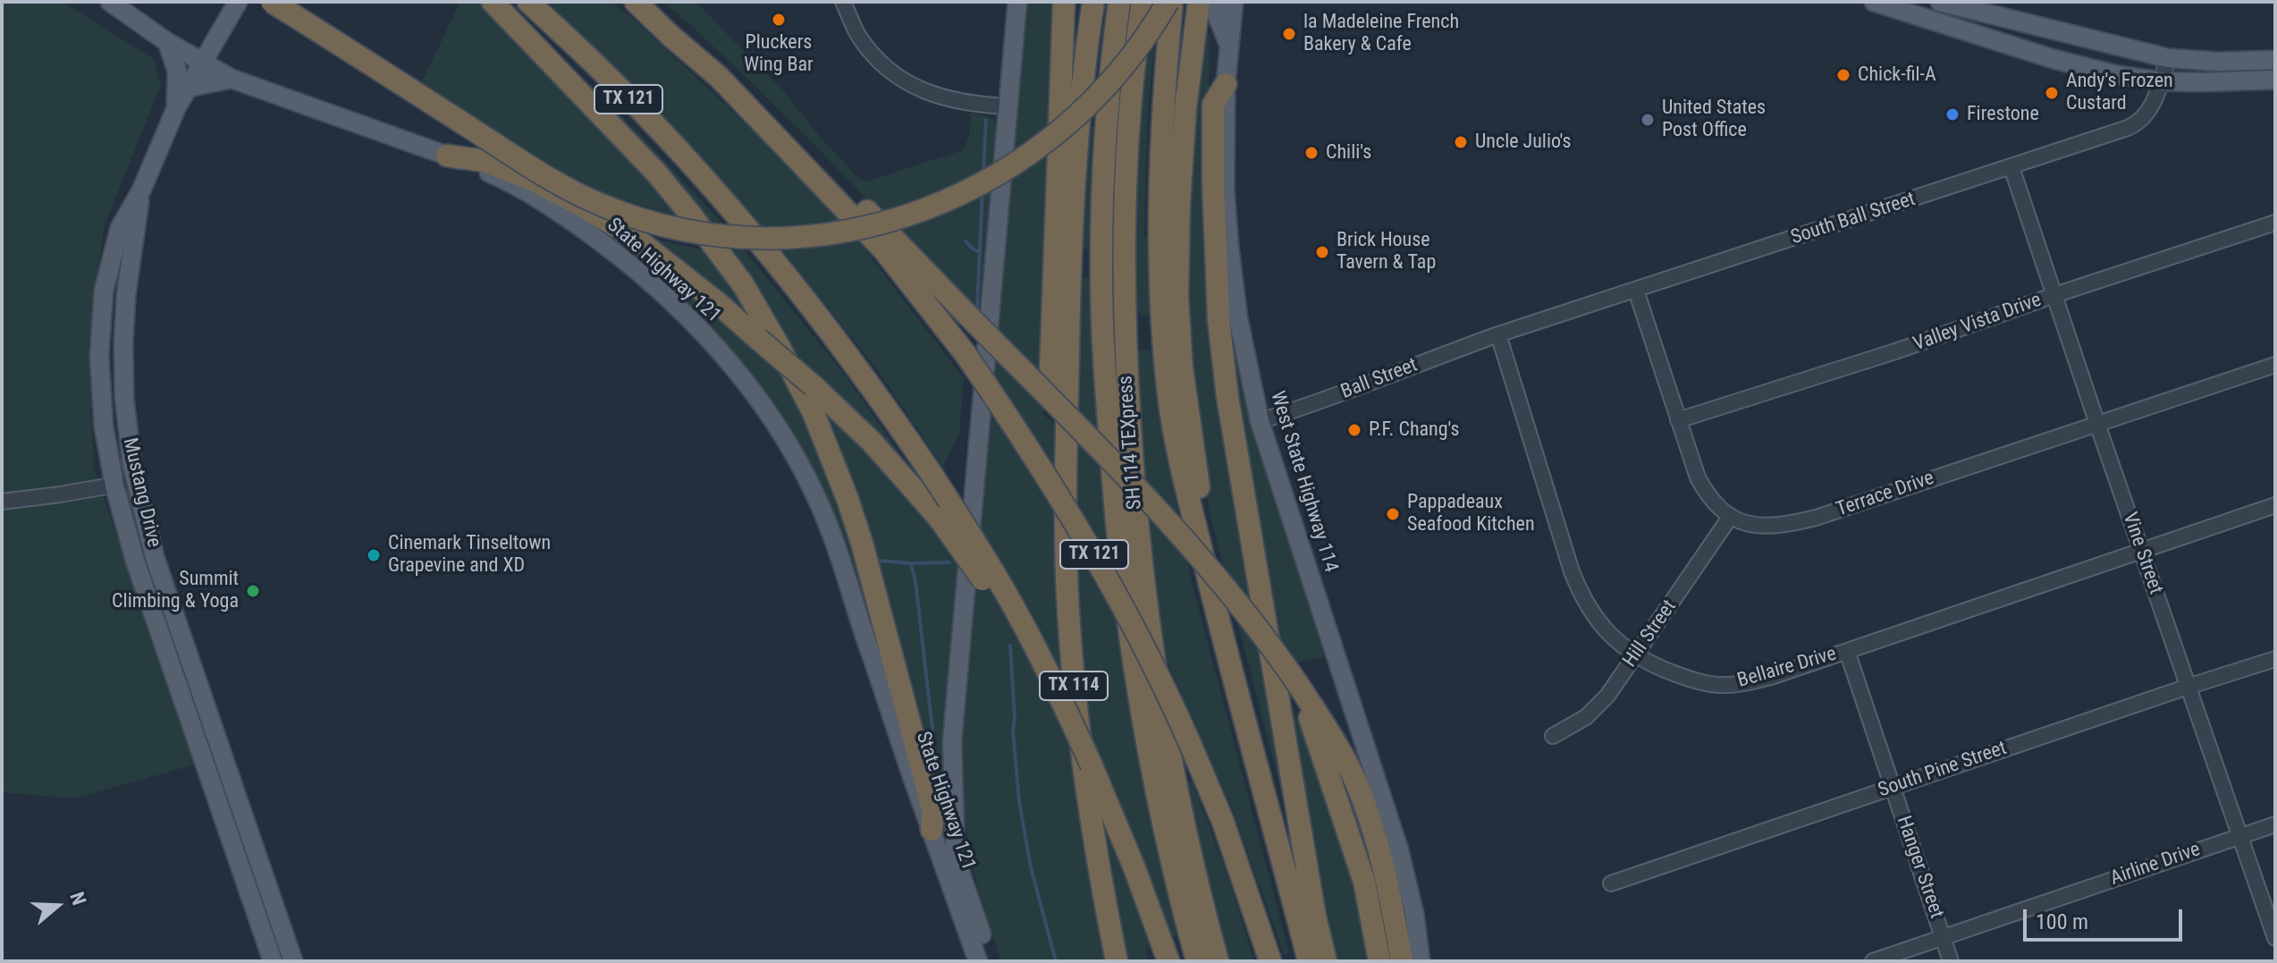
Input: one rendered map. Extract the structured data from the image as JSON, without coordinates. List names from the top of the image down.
{
  "streets": {
    "highway": ["TX 121", "SH 114 TEXpress", "TX 114"],
    "main road": ["State Highway 121", "West State Highway 114", "Mustang Drive"],
    "street": [
      "South Ball Street",
      "Valley Vista Drive",
      "Ball Street",
      "Terrace Drive",
      "Vine Street",
      "Hill Street",
      "Bellaire Drive",
      "South Pine Street",
      "Airline Drive",
      "Hanger Street"
    ]
  },
  "crossings": [
    ["South Ball Street", "Ball Street"],
    ["South Ball Street", "Terrace Drive"],
    ["South Ball Street", "Vine Street"],
    ["South Ball Street", "Bellaire Drive"],
    ["State Highway 121", "Mustang Drive"],
    ["Valley Vista Drive", "Terrace Drive"],
    ["Valley Vista Drive", "Vine Street"],
    ["Ball Street", "West State Highway 114"],
    ["Ball Street", "Bellaire Drive"],
    ["Terrace Drive", "Vine Street"],
    ["Terrace Drive", "Hill Street"],
    ["Vine Street", "Bellaire Drive"],
    ["Vine Street", "South Pine Street"],
    ["Vine Street", "Airline Drive"],
    ["Hill Street", "Bellaire Drive"],
    ["Bellaire Drive", "Hanger Street"],
    ["South Pine Street", "Hanger Street"],
    ["Airline Drive", "Hanger Street"]
  ],
  "places": [
    "Pluckers Wing Bar",
    "la Madeleine French Bakery & Cafe",
    "Chick-fil-A",
    "Andy's Frozen Custard",
    "Firestone",
    "United States Post Office",
    "Uncle Julio's",
    "Chili's",
    "Brick House Tavern & Tap",
    "P.F. Chang's",
    "Pappadeaux Seafood Kitchen",
    "Cinemark Tinseltown Grapevine and XD",
    "Summit Climbing & Yoga"
  ],
  "scale_bar": "100 m",
  "north": "right"
}
